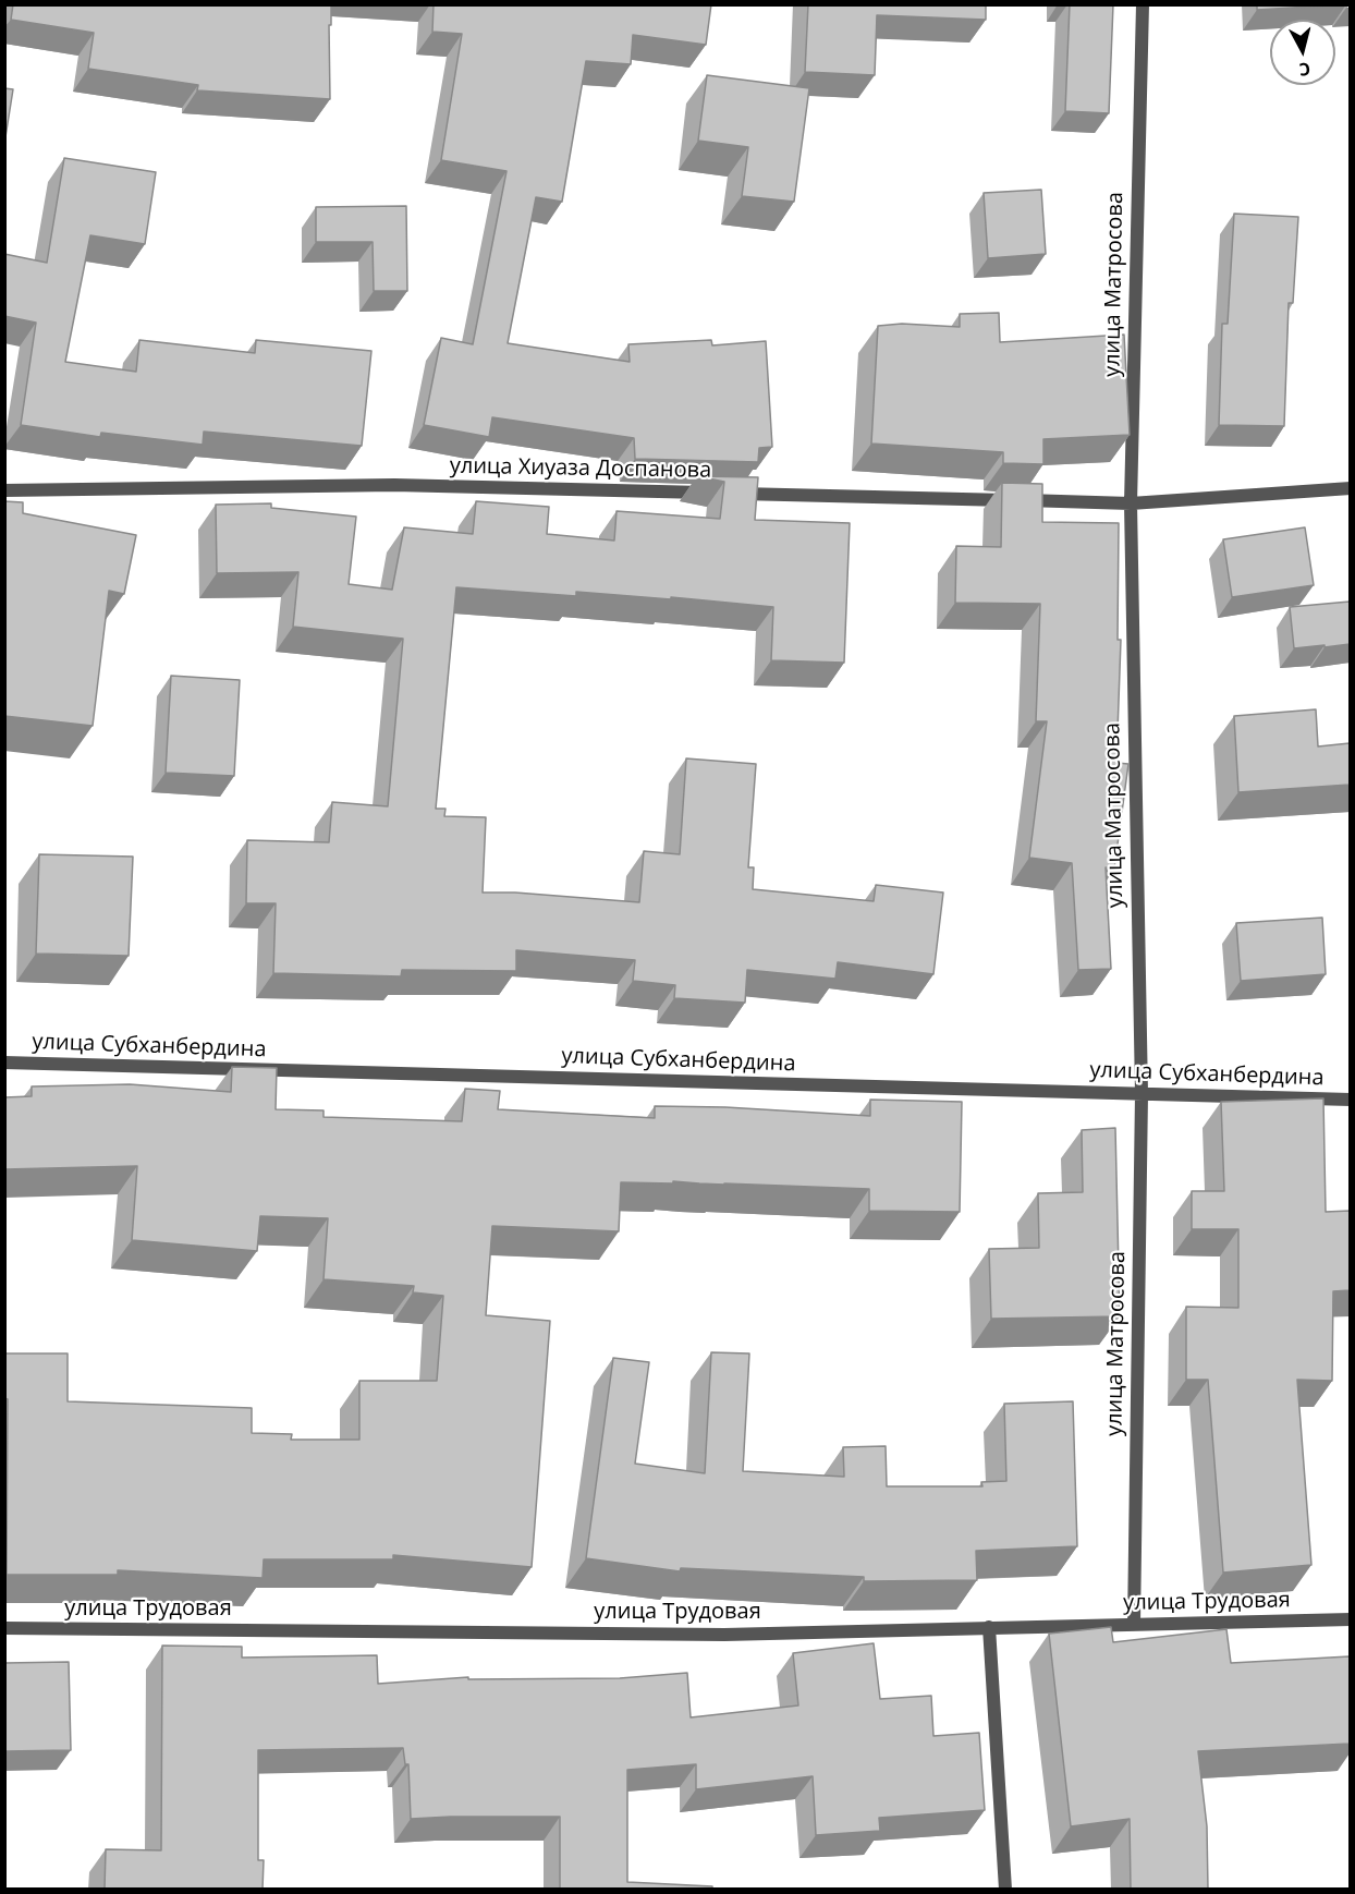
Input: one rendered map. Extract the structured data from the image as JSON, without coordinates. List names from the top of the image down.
{
  "streets": {
    "street": [
      "улица Матросова",
      "улица Хиуаза Доспанова",
      "улица Субханбердина",
      "улица Трудовая"
    ]
  },
  "crossings": [
    ["улица Матросова", "улица Хиуаза Доспанова"],
    ["улица Матросова", "улица Субханбердина"],
    ["улица Матросова", "улица Трудовая"]
  ],
  "north": "bottom"
}
